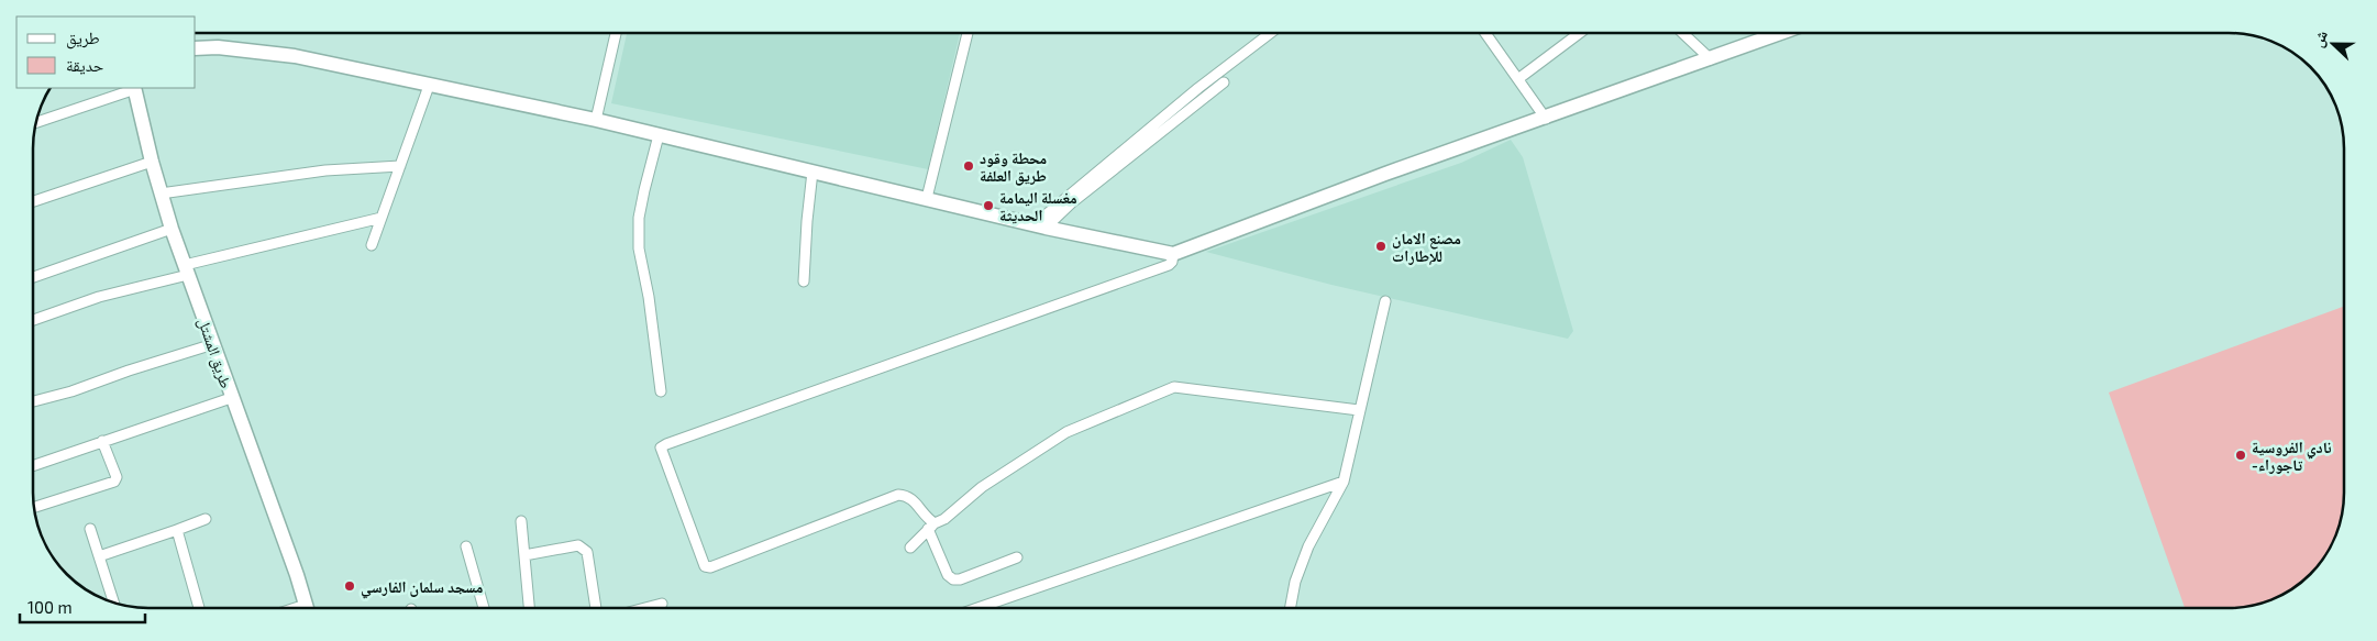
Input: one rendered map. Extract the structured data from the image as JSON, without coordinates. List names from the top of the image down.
{
  "streets": {
    "street": ["طريق المشتل"]
  },
  "places": [
    "محطة وقود طريق العلفة",
    "مغسلة اليمامة الحديثة",
    "مصنع الامان للإطارات",
    "نادي الفروسية -تاجوراء",
    "مسجد سلمان الفارسي"
  ],
  "legend": ["طريق", "حديقة"],
  "scale_bar": "100 m",
  "north": "left"
}
